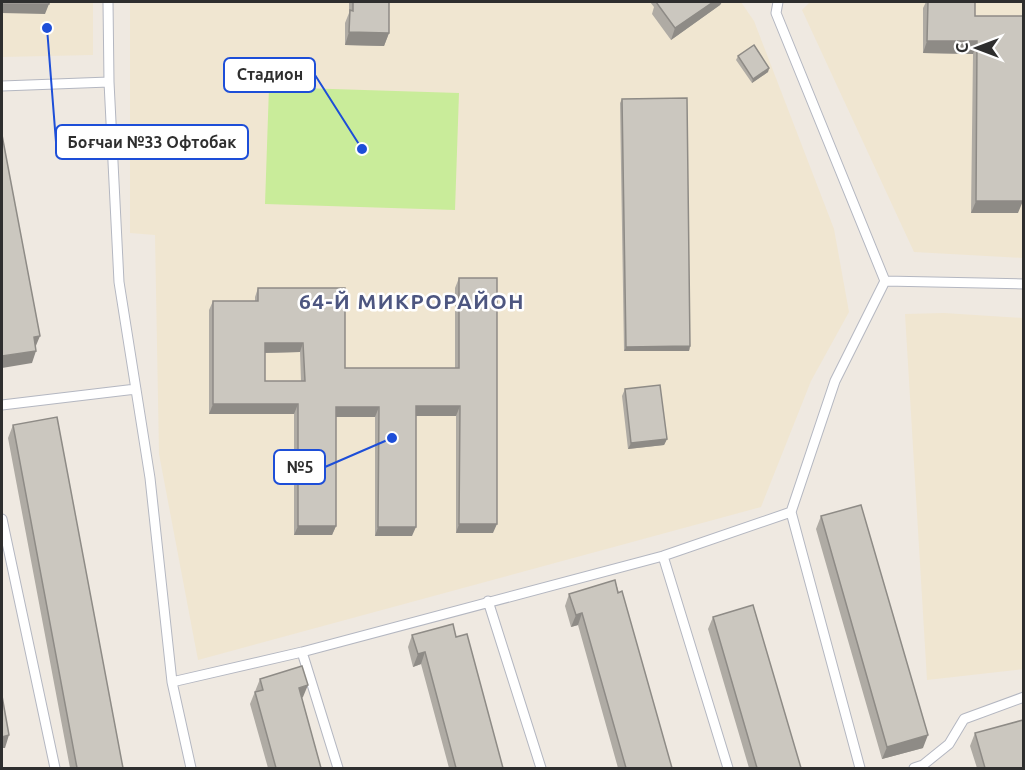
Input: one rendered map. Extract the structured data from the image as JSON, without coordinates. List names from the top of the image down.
{
  "districts": ["64-Й МИКРОРАЙОН"],
  "places": ["Боғчаи №33 Офтобак", "Стадион", "№5"],
  "north": "left"
}
